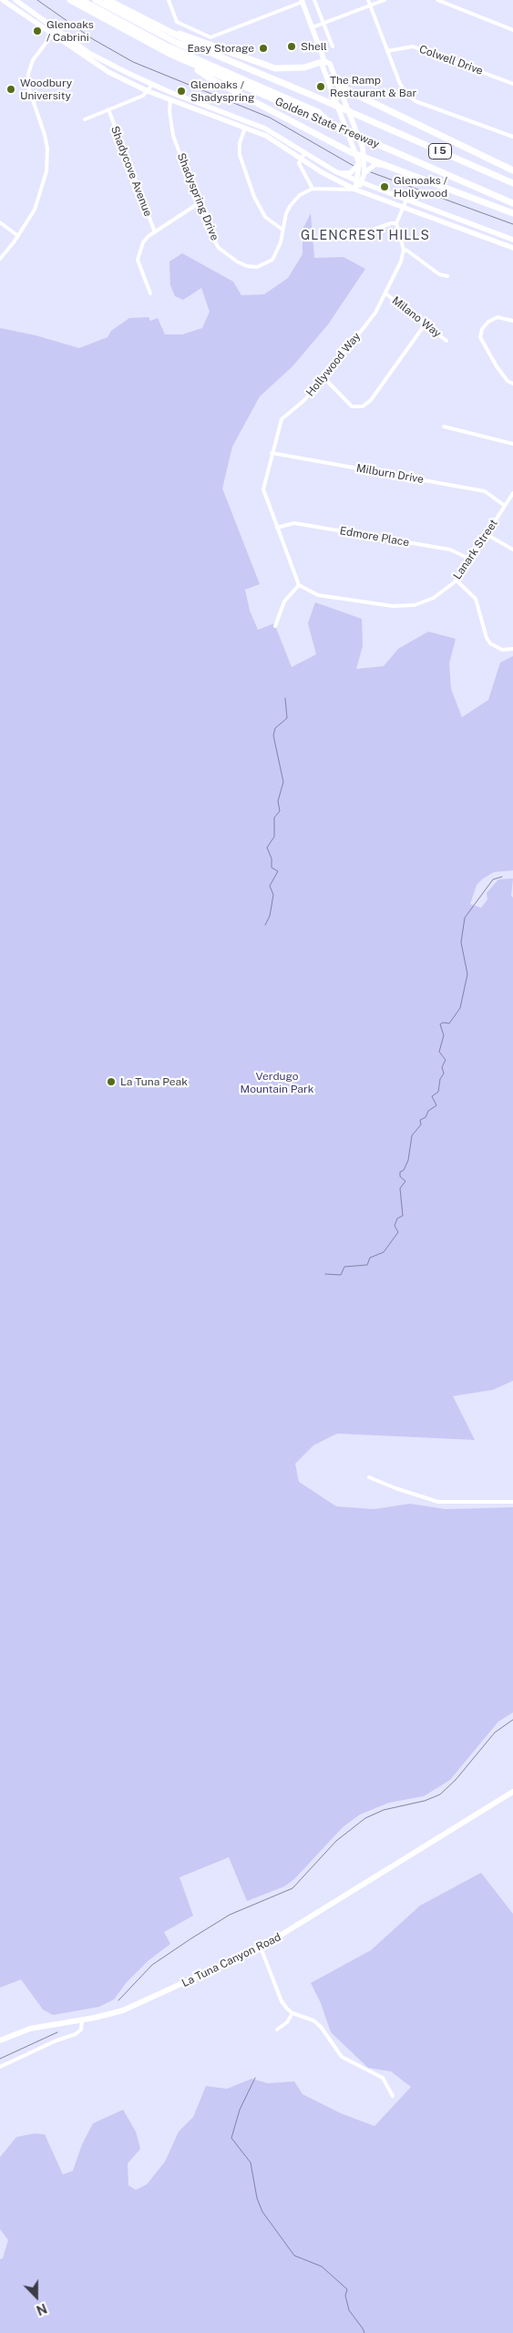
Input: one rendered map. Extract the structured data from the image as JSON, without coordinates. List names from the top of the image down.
{
  "streets": {
    "highway": ["Golden State Freeway", "I 5"],
    "main road": ["La Tuna Canyon Road"],
    "street": [
      "Colwell Drive",
      "Shadycove Avenue",
      "Shadyspring Drive",
      "Milano Way",
      "Hollywood Way",
      "Milburn Drive",
      "Edmore Place",
      "Lanark Street"
    ]
  },
  "crossings": [
    ["Milano Way", "Hollywood Way"],
    ["Hollywood Way", "Milburn Drive"],
    ["Hollywood Way", "Edmore Place"],
    ["Hollywood Way", "Lanark Street"],
    ["Milburn Drive", "Lanark Street"],
    ["Edmore Place", "Lanark Street"]
  ],
  "districts": ["GLENCREST HILLS"],
  "parks": ["Verdugo Mountain Park"],
  "places": [
    "Glenoaks / Cabrini",
    "Shell",
    "Easy Storage",
    "The Ramp Restaurant & Bar",
    "Woodbury University",
    "Glenoaks / Shadyspring",
    "Glenoaks / Hollywood",
    "La Tuna Peak"
  ],
  "north": "bottom"
}
